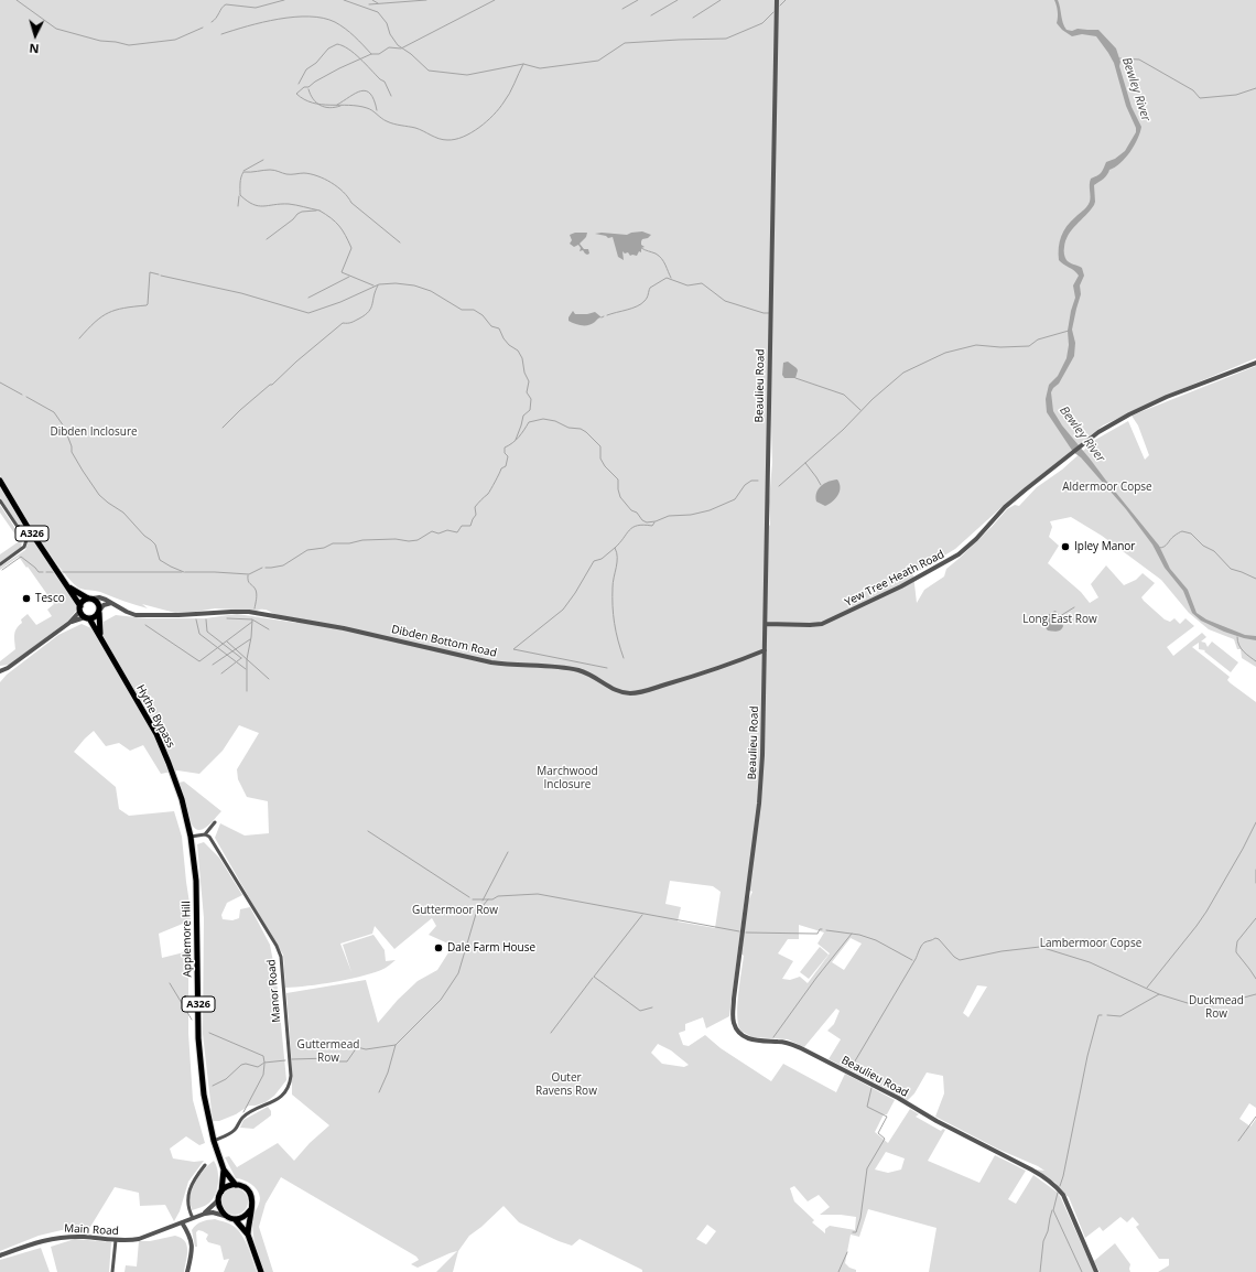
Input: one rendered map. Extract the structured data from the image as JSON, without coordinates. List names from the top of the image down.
{
  "streets": {
    "main road": ["A326", "Hythe Bypass", "Applemore Hill"],
    "street": [
      "Beaulieu Road",
      "Yew Tree Heath Road",
      "Dibden Bottom Road",
      "Manor Road",
      "Main Road"
    ]
  },
  "crossings": [
    ["Beaulieu Road", "Yew Tree Heath Road"],
    ["Beaulieu Road", "Dibden Bottom Road"],
    ["A326", "Dibden Bottom Road"],
    ["A326", "Hythe Bypass"],
    ["Dibden Bottom Road", "Hythe Bypass"],
    ["Hythe Bypass", "Applemore Hill"],
    ["Applemore Hill", "Manor Road"],
    ["Applemore Hill", "Main Road"]
  ],
  "water": ["Bewley River"],
  "parks": [
    "Dibden Inclosure",
    "Aldermoor Copse",
    "Long East Row",
    "Marchwood Inclosure",
    "Guttermoor Row",
    "Lambermoor Copse",
    "Duckmead Row",
    "Guttermead Row",
    "Outer Ravens Row"
  ],
  "places": ["Ipley Manor", "Tesco", "Dale Farm House"],
  "north": "bottom"
}
